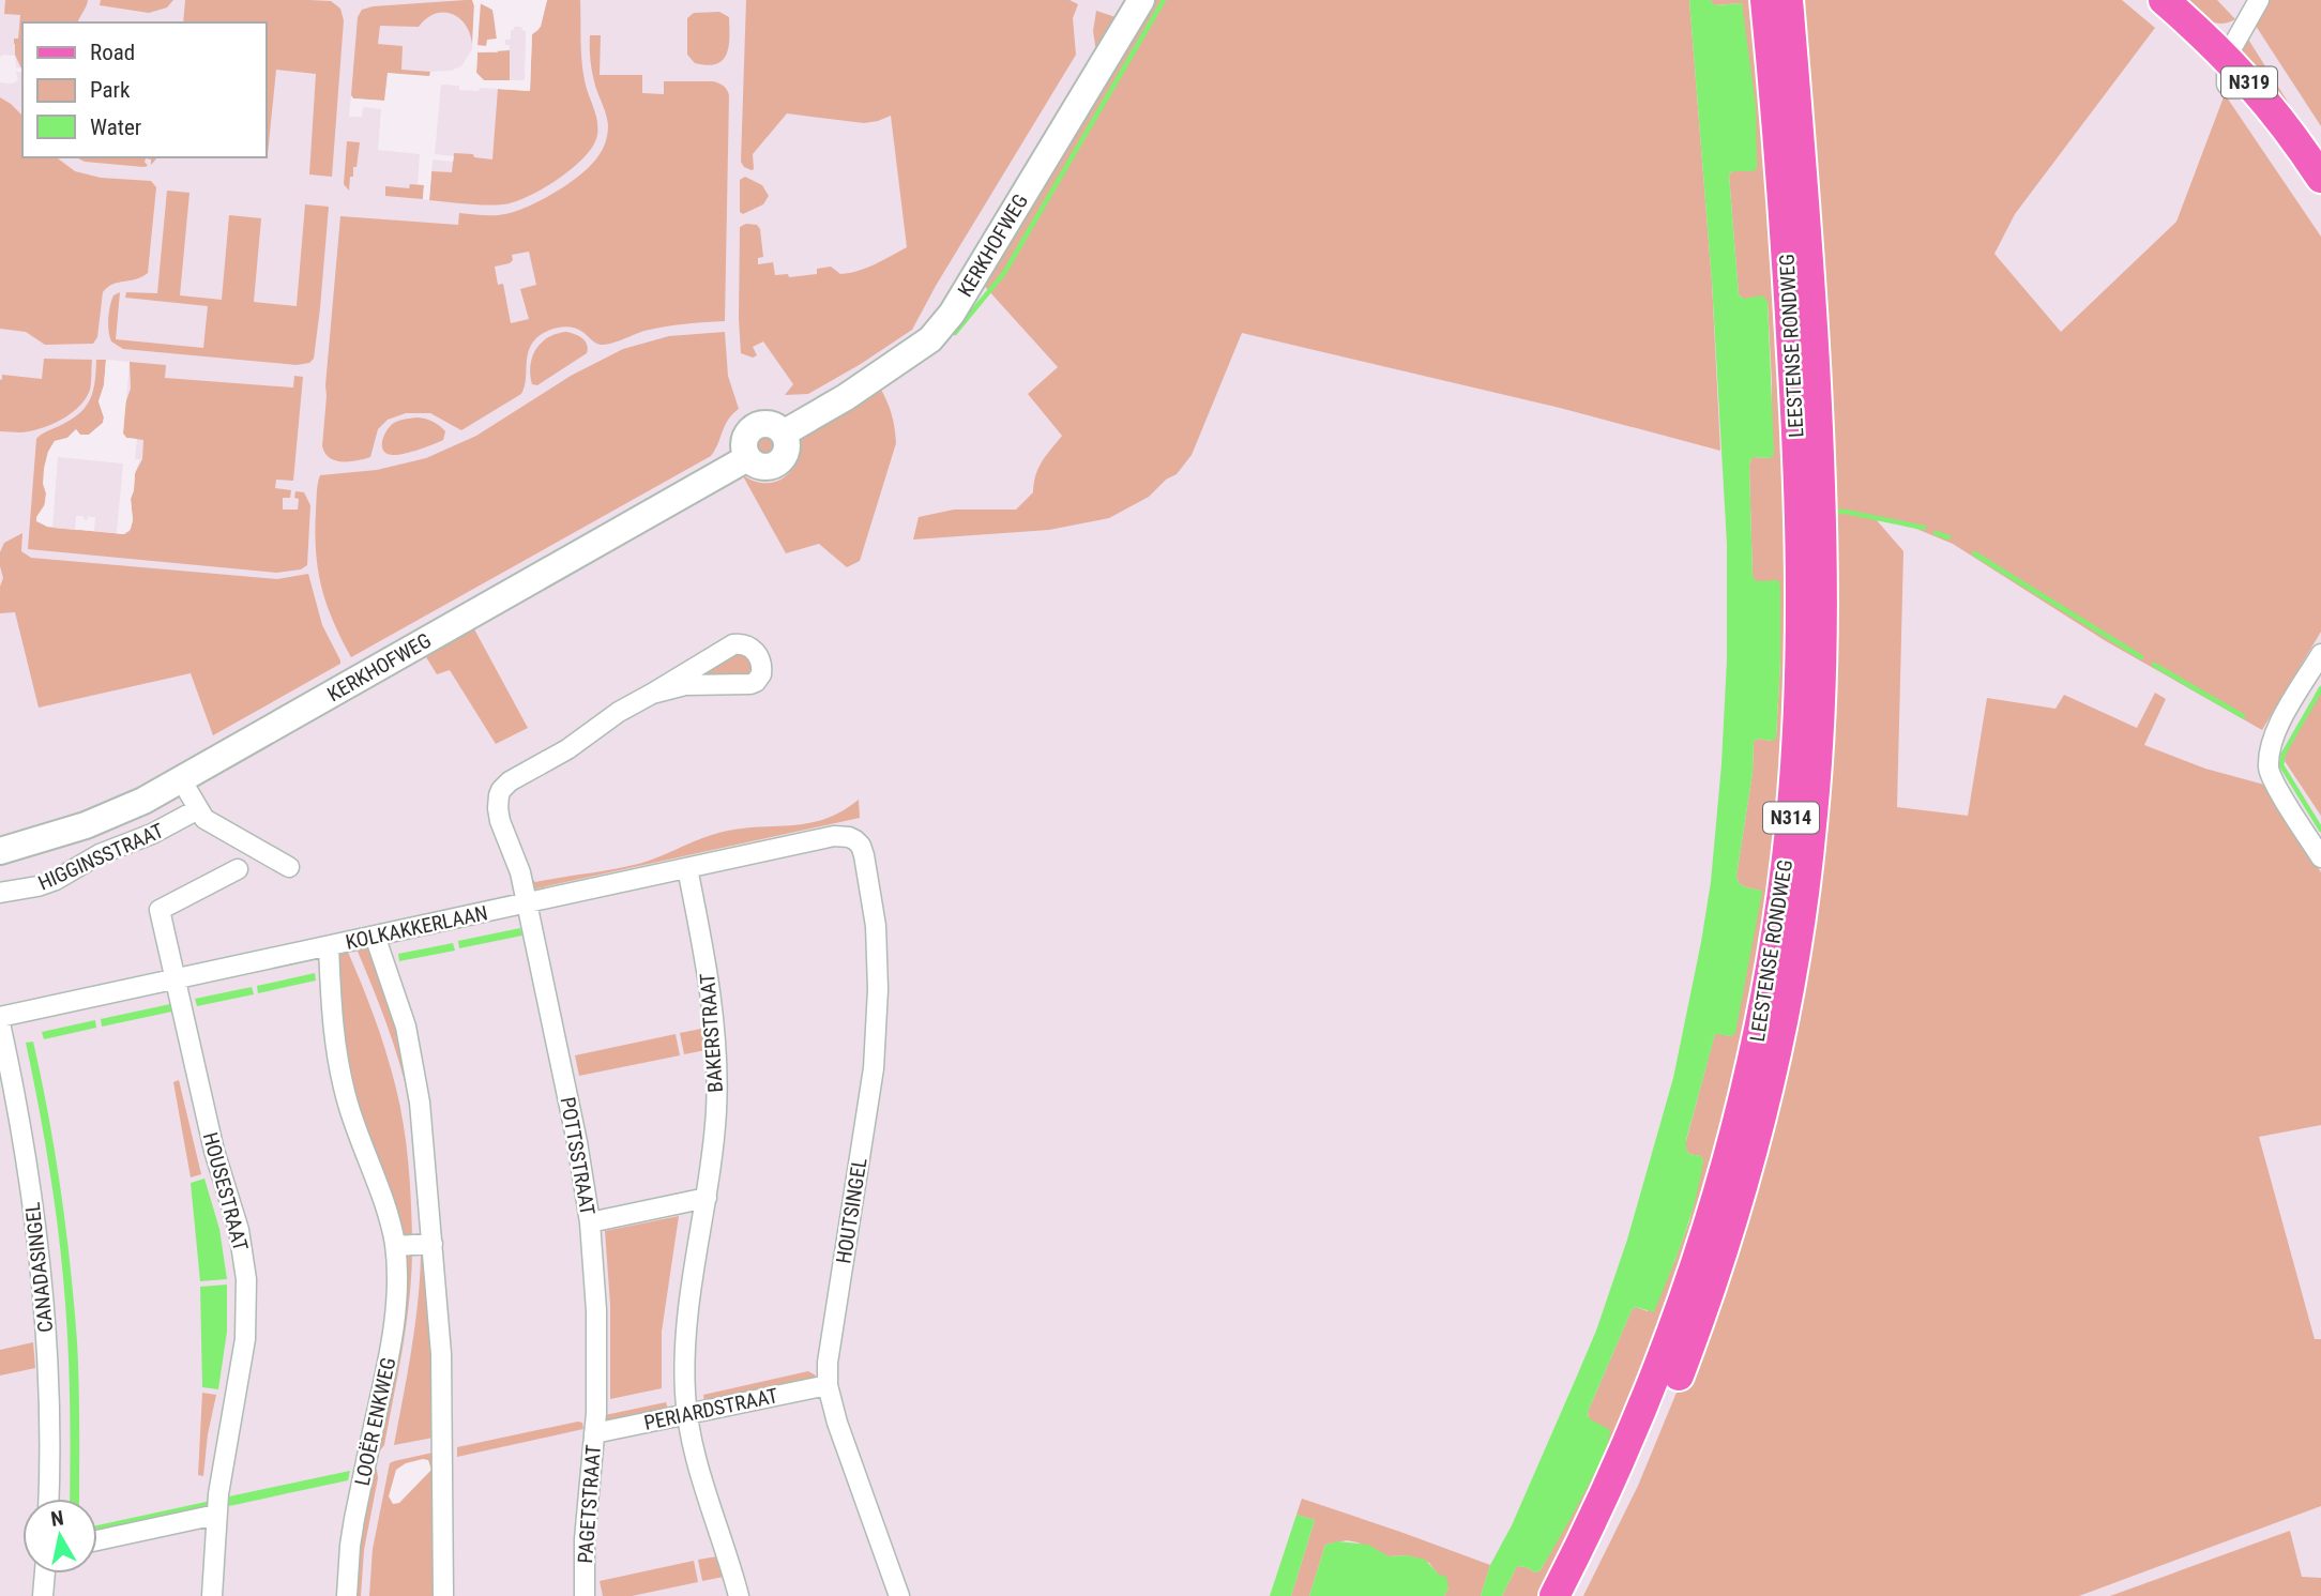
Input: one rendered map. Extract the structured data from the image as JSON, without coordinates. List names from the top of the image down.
{
  "streets": {
    "main road": ["N319", "LEESTENSE RONDWEG", "N314"],
    "street": [
      "KERKHOFWEG",
      "HIGGINSSTRAAT",
      "KOLKAKKERLAAN",
      "BAKERSTRAAT",
      "POTTSSTRAAT",
      "HOUSESTRAAT",
      "HOUTSINGEL",
      "CANADASINGEL",
      "PERIARDSTRAAT",
      "LOOËR ENKWEG",
      "PAGETSTRAAT"
    ]
  },
  "crossings": [
    ["KOLKAKKERLAAN", "BAKERSTRAAT"],
    ["KOLKAKKERLAAN", "POTTSSTRAAT"],
    ["KOLKAKKERLAAN", "HOUSESTRAAT"],
    ["KOLKAKKERLAAN", "HOUTSINGEL"],
    ["KOLKAKKERLAAN", "LOOËR ENKWEG"],
    ["BAKERSTRAAT", "PERIARDSTRAAT"],
    ["POTTSSTRAAT", "PAGETSTRAAT"],
    ["HOUTSINGEL", "PERIARDSTRAAT"],
    ["PERIARDSTRAAT", "PAGETSTRAAT"]
  ],
  "legend": ["Road", "Park", "Water"],
  "north": "top"
}
